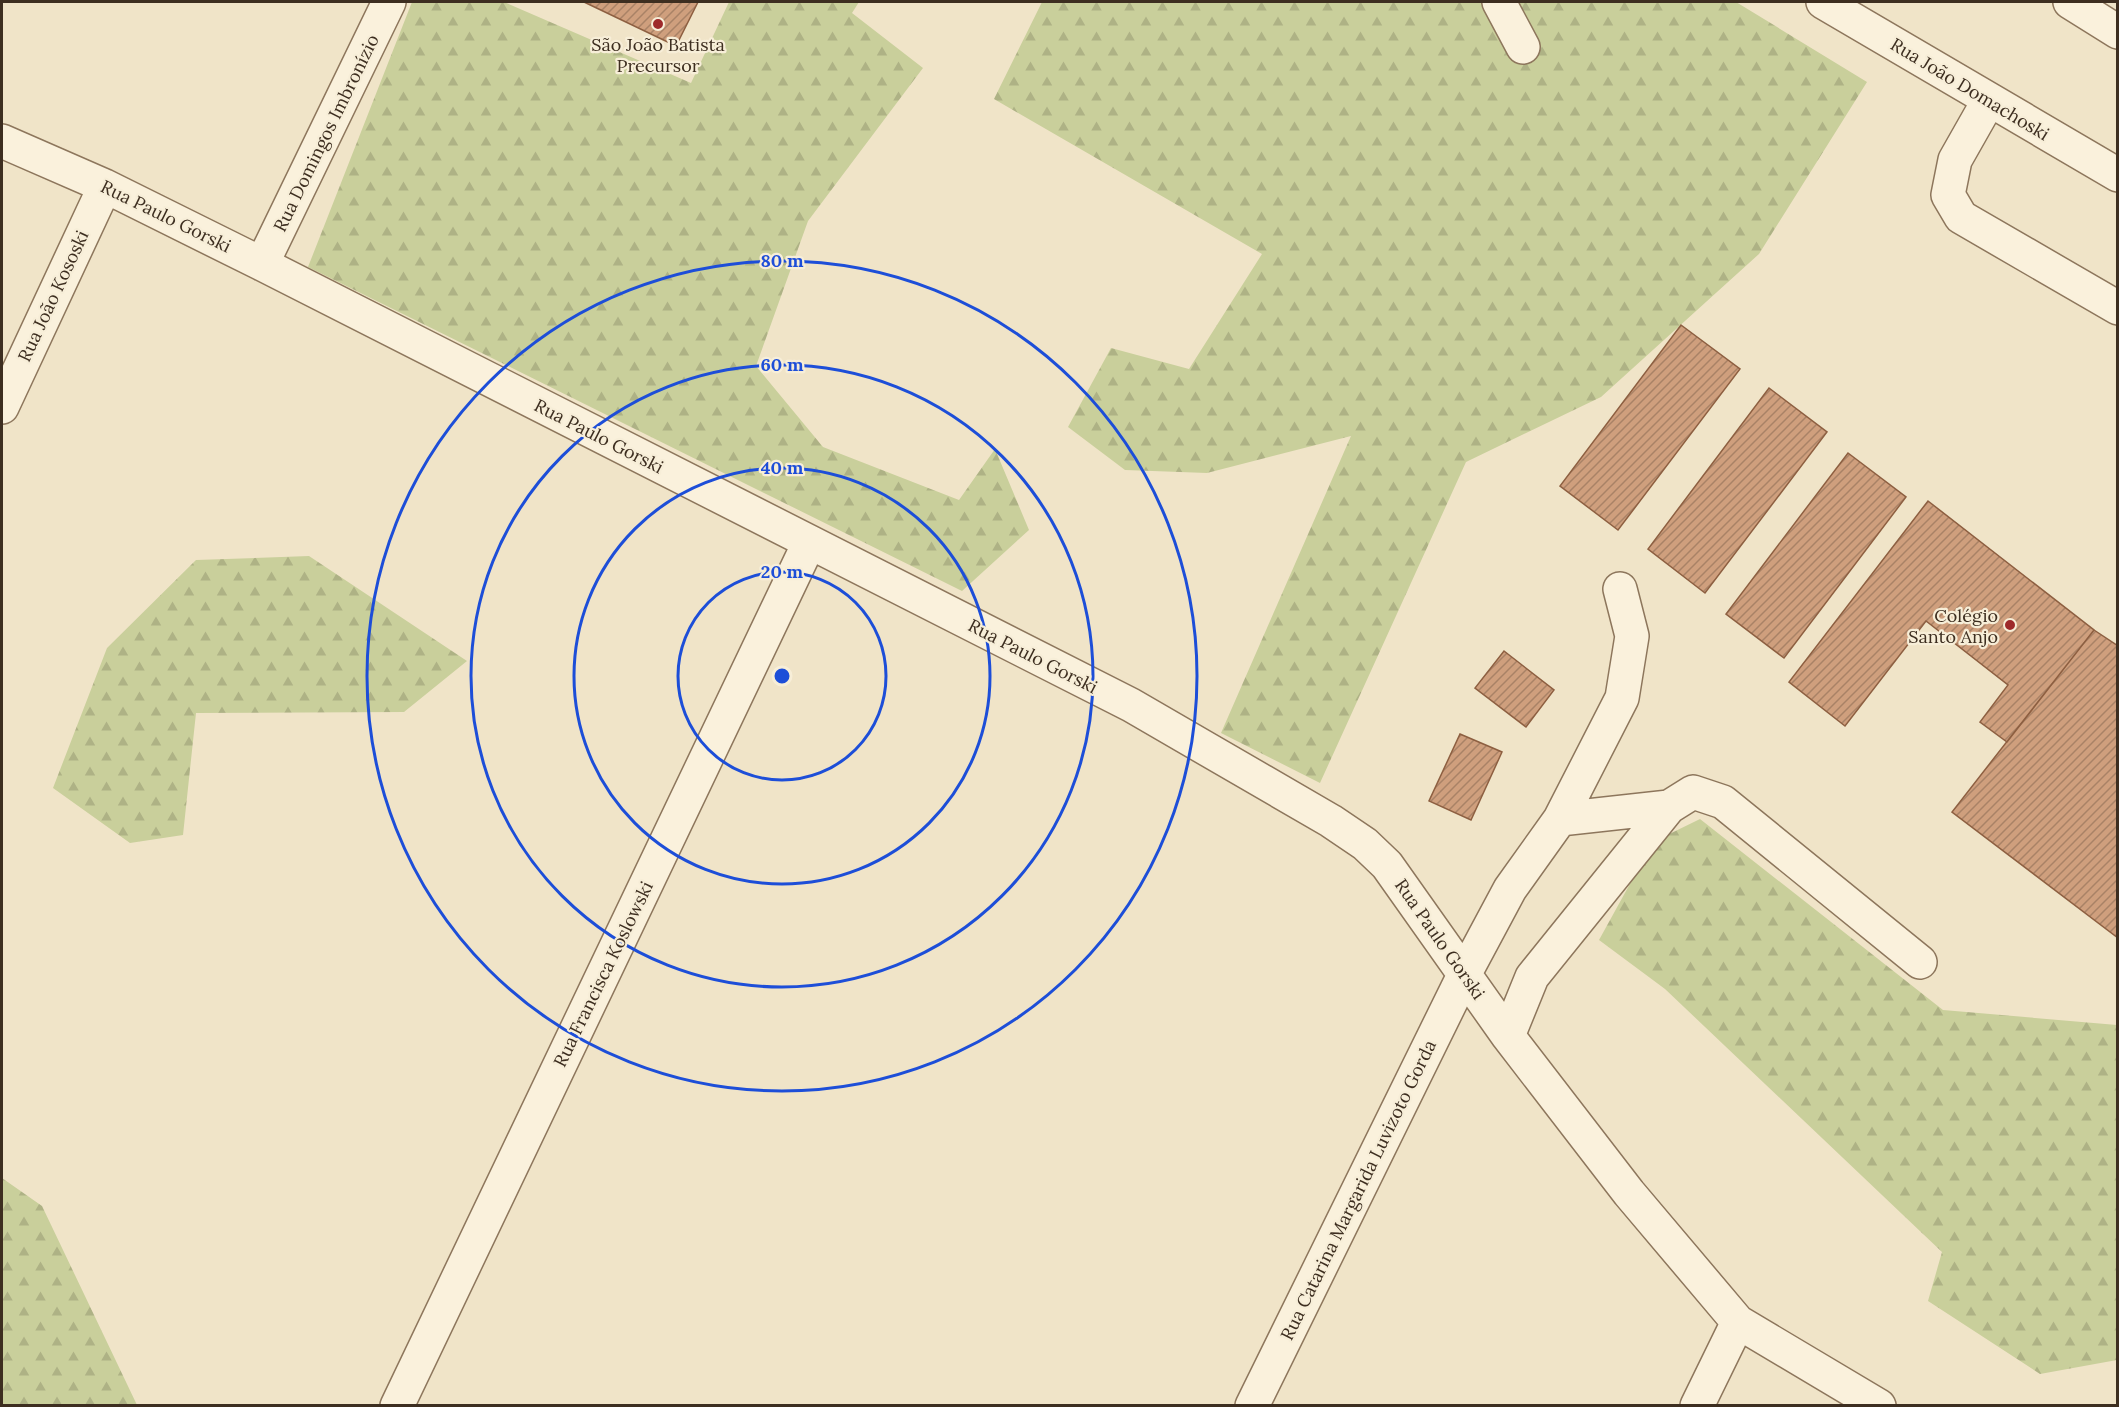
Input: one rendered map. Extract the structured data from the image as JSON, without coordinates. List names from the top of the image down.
{
  "streets": {
    "street": [
      "Rua João Domachoski",
      "Rua Domingos Imbronízio",
      "Rua Paulo Gorski",
      "Rua João Kososki",
      "Rua Francisca Koslowski",
      "Rua Catarina Margarida Luvizoto Gorda"
    ]
  },
  "crossings": [
    ["Rua Domingos Imbronízio", "Rua Paulo Gorski"],
    ["Rua Paulo Gorski", "Rua João Kososki"],
    ["Rua Paulo Gorski", "Rua Francisca Koslowski"],
    ["Rua Paulo Gorski", "Rua Catarina Margarida Luvizoto Gorda"]
  ],
  "places": ["São João Batista Precursor", "Colégio Santo Anjo"],
  "rings": [
    "80 m",
    "60 m",
    "40 m",
    "20 m"
  ]
}
